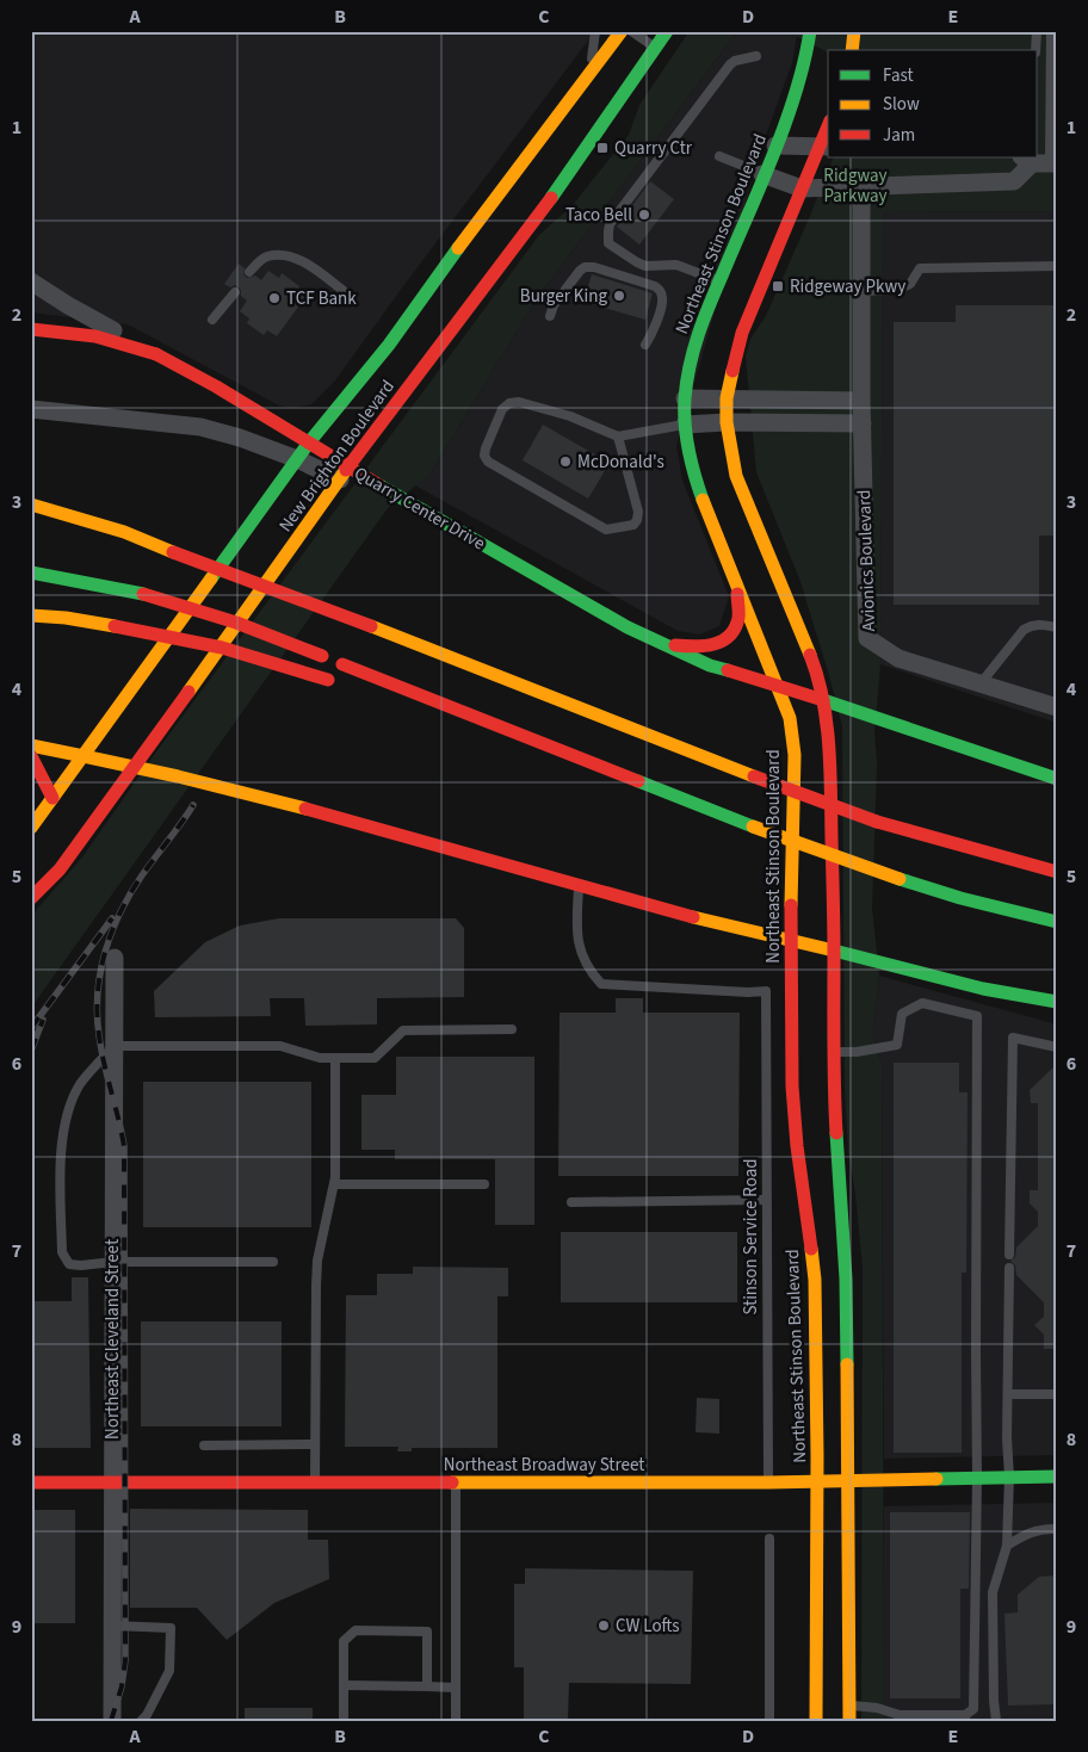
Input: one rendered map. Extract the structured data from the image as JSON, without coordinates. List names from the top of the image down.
{
  "streets": {
    "main road": [
      "Northeast Stinson Boulevard",
      "New Brighton Boulevard",
      "Quarry Center Drive",
      "Northeast Broadway Street"
    ],
    "street": ["Avionics Boulevard", "Northeast Cleveland Street"],
    "lane": ["Stinson Service Road"]
  },
  "crossings": [
    ["Northeast Stinson Boulevard", "Quarry Center Drive"],
    ["Northeast Stinson Boulevard", "Northeast Broadway Street"],
    ["New Brighton Boulevard", "Quarry Center Drive"],
    ["Stinson Service Road", "Northeast Broadway Street"],
    ["Northeast Cleveland Street", "Northeast Broadway Street"]
  ],
  "parks": ["Ridgway Parkway"],
  "places": {
    "transit": ["Quarry Ctr", "Ridgeway Pkwy"],
    "other": [
      "Taco Bell",
      "Burger King",
      "TCF Bank",
      "McDonald's",
      "CW Lofts"
    ]
  },
  "legend": ["Fast", "Slow", "Jam"],
  "grid": {
    "columns": [
      "A",
      "B",
      "C",
      "D",
      "E"
    ],
    "rows": [
      "1",
      "2",
      "3",
      "4",
      "5",
      "6",
      "7",
      "8",
      "9"
    ]
  }
}
